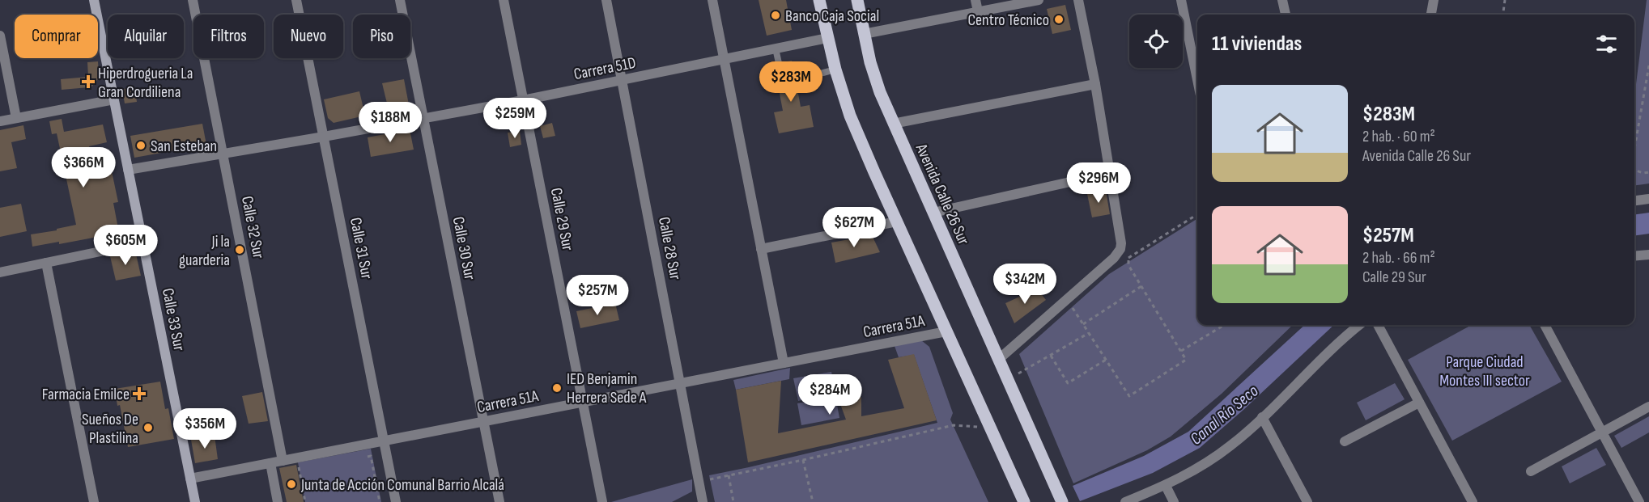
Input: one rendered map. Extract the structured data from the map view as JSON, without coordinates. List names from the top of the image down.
{
  "streets": {
    "main road": ["Avenida Calle 26 Sur"],
    "street": [
      "Carrera 51D",
      "Calle 29 Sur",
      "Calle 32 Sur",
      "Calle 31 Sur",
      "Calle 30 Sur",
      "Calle 28 Sur",
      "Calle 33 Sur",
      "Carrera 51A"
    ]
  },
  "crossings": [
    ["Carrera 51D", "Calle 29 Sur"],
    ["Carrera 51D", "Calle 32 Sur"],
    ["Carrera 51D", "Calle 31 Sur"],
    ["Carrera 51D", "Calle 30 Sur"],
    ["Carrera 51D", "Calle 28 Sur"],
    ["Carrera 51D", "Calle 33 Sur"],
    ["Calle 29 Sur", "Carrera 51A"],
    ["Calle 32 Sur", "Carrera 51A"],
    ["Calle 31 Sur", "Carrera 51A"],
    ["Calle 30 Sur", "Carrera 51A"],
    ["Calle 28 Sur", "Carrera 51A"],
    ["Calle 33 Sur", "Carrera 51A"]
  ],
  "water": ["Canal Río Seco"],
  "parks": ["Parque Ciudad Montes III sector"],
  "places": {
    "other": [
      "Banco Caja Social",
      "Centro Técnico",
      "San Esteban",
      "Ji la guarderia",
      "IED Benjamin Herrera Sede A",
      "Sueños De Plastilina",
      "Junta de Acción Comunal Barrio Alcalá"
    ],
    "health": ["Hiperdrogueria La Gran Cordiliena", "Farmacia Emilce"]
  },
  "page": {
    "chip": [
      "Comprar",
      "Alquilar",
      "Filtros",
      "Nuevo",
      "Piso"
    ],
    "heading": "11 viviendas",
    "price": [
      "$283M",
      "$259M",
      "$188M",
      "$366M",
      "$296M",
      "$627M",
      "$605M",
      "$342M",
      "$257M",
      "$284M",
      "$356M"
    ],
    "list": [
      {
        "name": "$283M",
        "note": "2 hab. · 60 m² · Avenida Calle 26 Sur"
      },
      {
        "name": "$257M",
        "note": "2 hab. · 66 m² · Calle 29 Sur"
      }
    ]
  }
}
